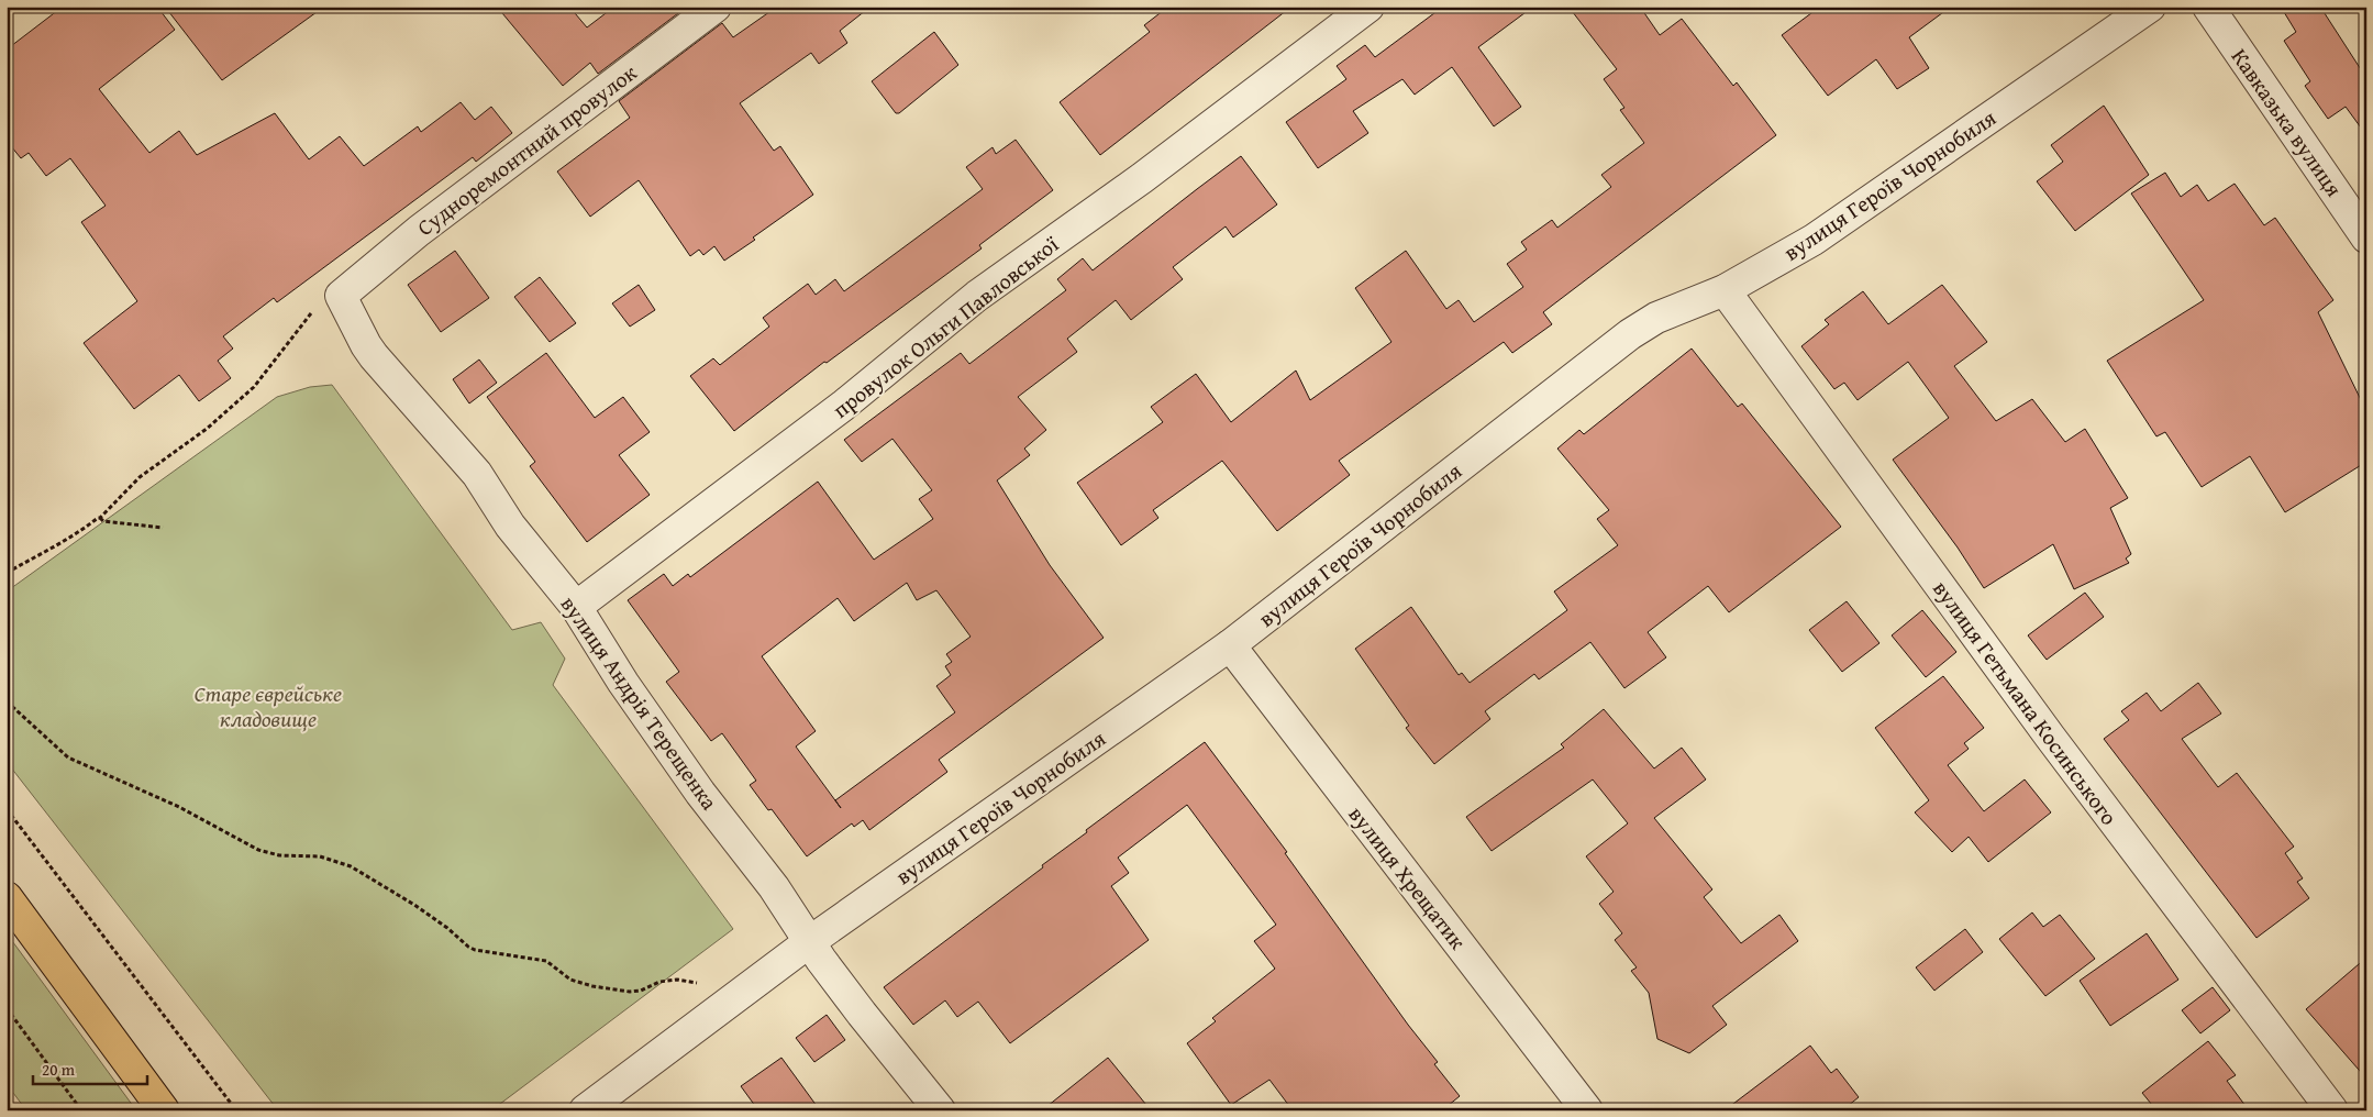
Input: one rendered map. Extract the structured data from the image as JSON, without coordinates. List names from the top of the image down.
{
  "streets": {
    "street": [
      "Кавказька вулиця",
      "Судноремонтний провулок",
      "вулиця Героїв Чорнобиля",
      "провулок Ольги Павловської",
      "вулиця Андрія Терещенка",
      "вулиця Гетьмана Косинського",
      "вулиця Хрещатик"
    ]
  },
  "crossings": [
    ["Судноремонтний провулок", "вулиця Андрія Терещенка"],
    ["вулиця Героїв Чорнобиля", "вулиця Андрія Терещенка"],
    ["вулиця Героїв Чорнобиля", "вулиця Гетьмана Косинського"],
    ["вулиця Героїв Чорнобиля", "вулиця Хрещатик"],
    ["провулок Ольги Павловської", "вулиця Андрія Терещенка"]
  ],
  "parks": ["Старе єврейське кладовище"],
  "scale_bar": "20 m"
}
